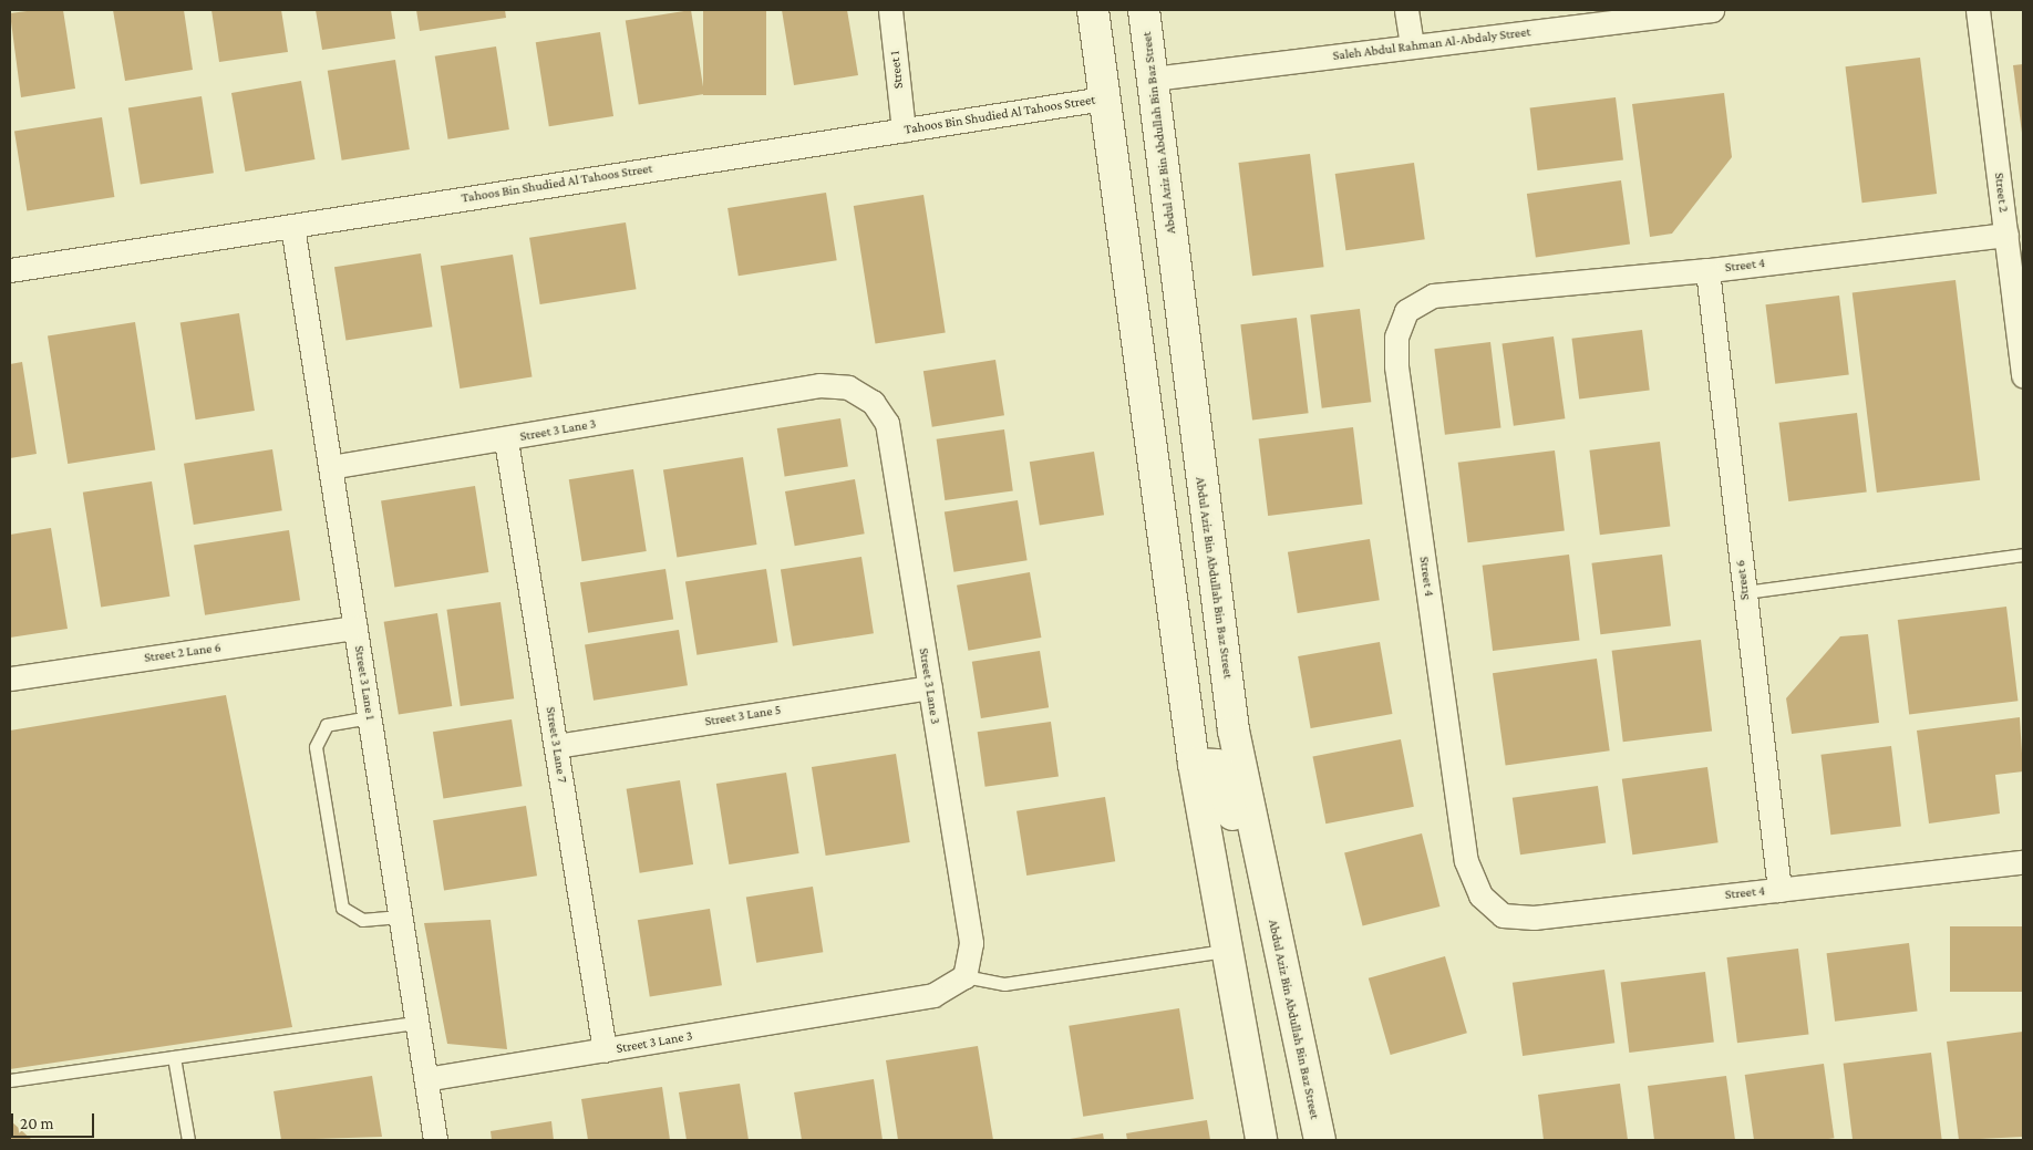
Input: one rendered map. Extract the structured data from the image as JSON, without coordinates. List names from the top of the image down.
{
  "streets": {
    "street": [
      "Saleh Abdul Rahman Al-Abdaly Street",
      "Street 1",
      "Tahoos Bin Shudied Al Tahoos Street",
      "Abdul Aziz Bin Abdullah Bin Baz Street",
      "Street 2",
      "Street 4",
      "Street 3 Lane 3",
      "Street 6",
      "Street 2 Lane 6",
      "Street 3 Lane 1",
      "Street 3 Lane 5",
      "Street 3 Lane 7"
    ]
  },
  "crossings": [
    ["Saleh Abdul Rahman Al-Abdaly Street", "Abdul Aziz Bin Abdullah Bin Baz Street"],
    ["Street 1", "Tahoos Bin Shudied Al Tahoos Street"],
    ["Tahoos Bin Shudied Al Tahoos Street", "Street 3 Lane 1"],
    ["Street 2", "Street 4"],
    ["Street 4", "Street 6"],
    ["Street 3 Lane 3", "Street 3 Lane 1"],
    ["Street 3 Lane 3", "Street 3 Lane 5"],
    ["Street 3 Lane 3", "Street 3 Lane 7"],
    ["Street 2 Lane 6", "Street 3 Lane 1"],
    ["Street 3 Lane 5", "Street 3 Lane 7"]
  ],
  "scale_bar": "20 m"
}
